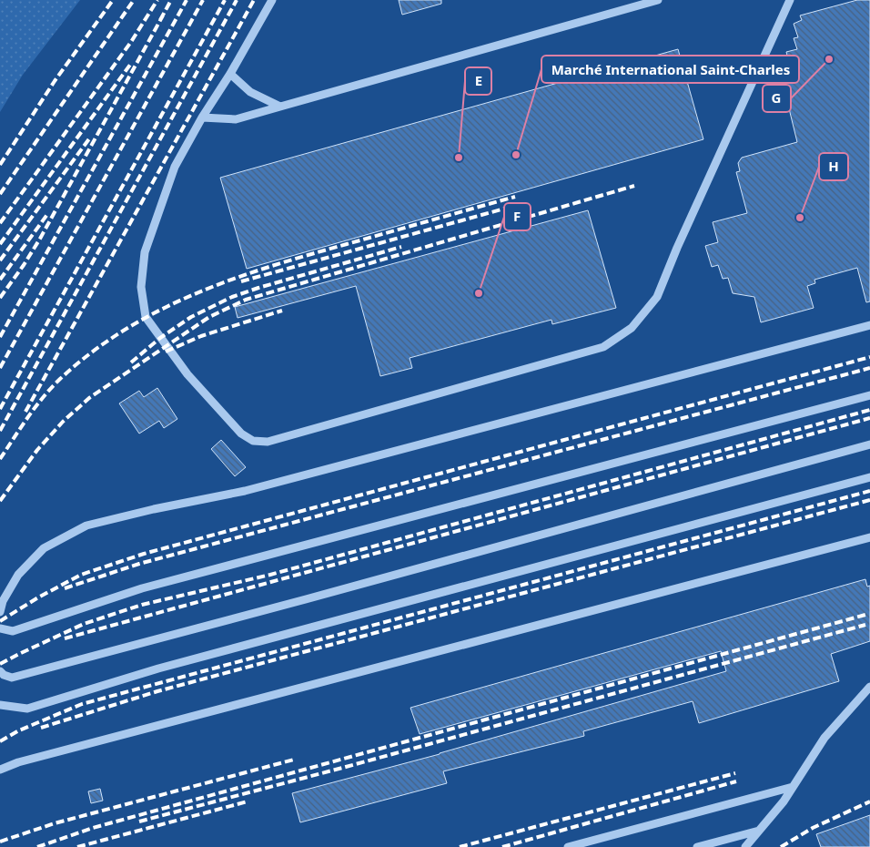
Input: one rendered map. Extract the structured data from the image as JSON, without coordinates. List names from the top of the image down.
{
  "places": [
    "G",
    "Marché International Saint-Charles",
    "E",
    "H",
    "F"
  ]
}
